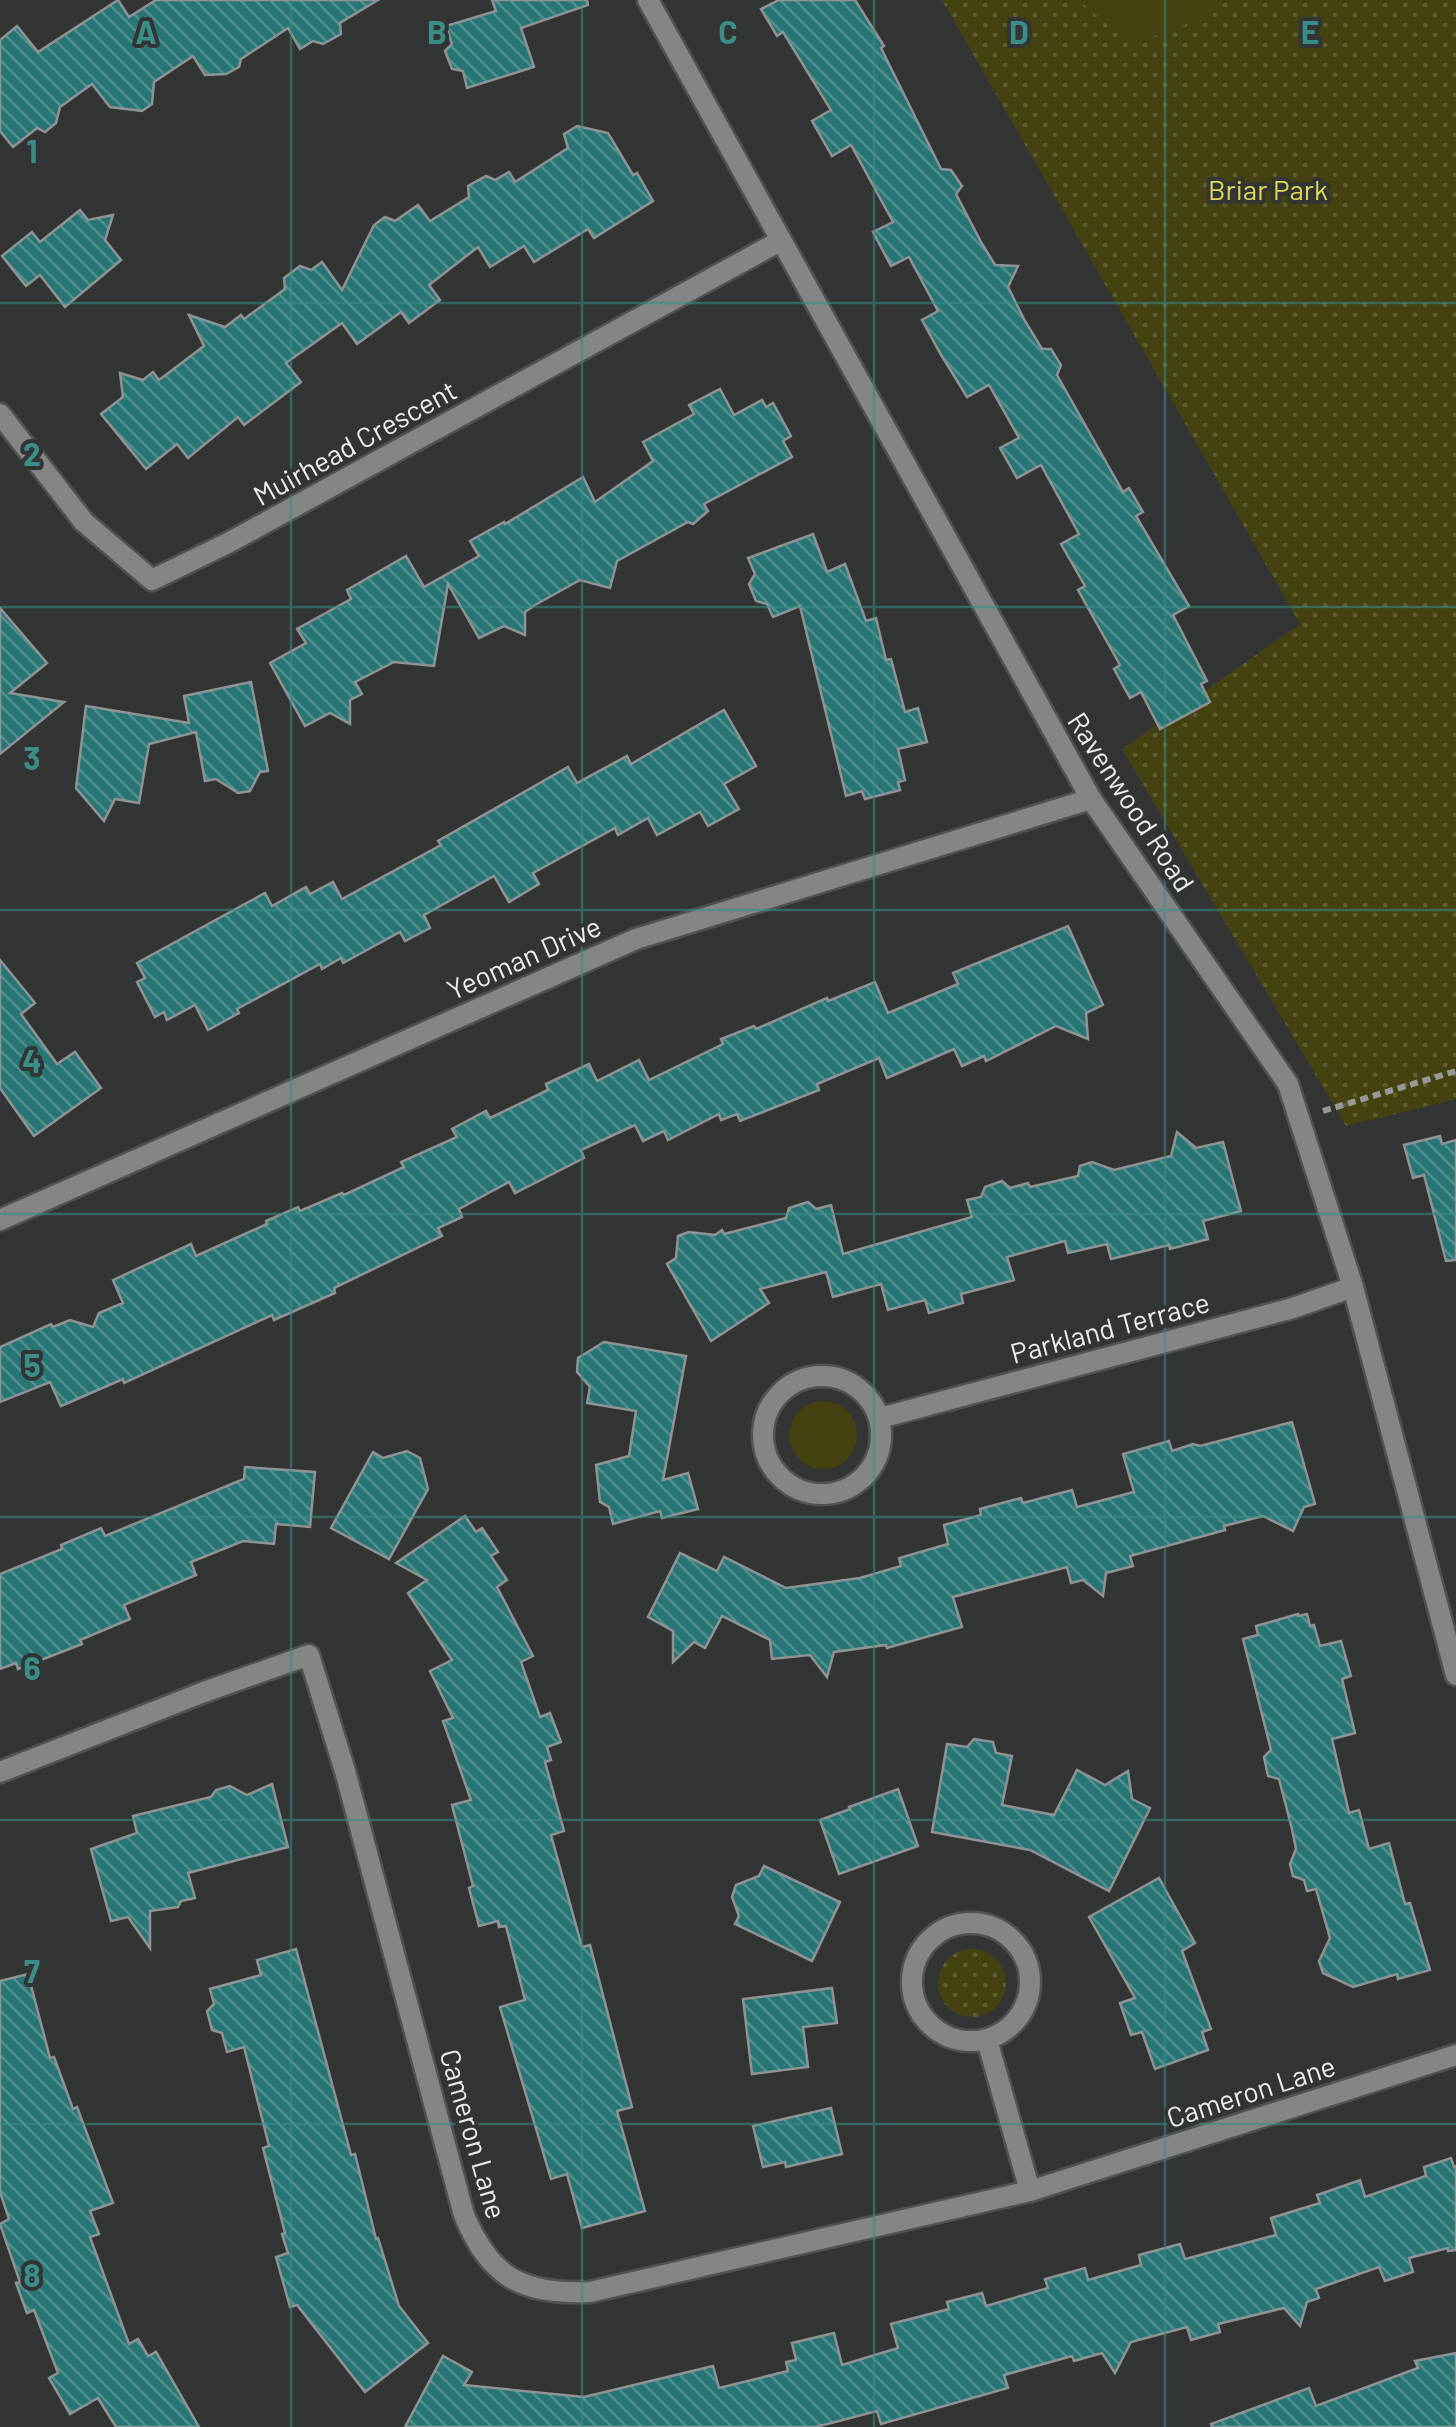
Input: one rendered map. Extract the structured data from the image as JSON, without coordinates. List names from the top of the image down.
{
  "streets": {
    "street": [
      "Muirhead Crescent",
      "Ravenwood Road",
      "Yeoman Drive",
      "Parkland Terrace",
      "Cameron Lane"
    ]
  },
  "crossings": [
    ["Muirhead Crescent", "Ravenwood Road"],
    ["Ravenwood Road", "Yeoman Drive"],
    ["Ravenwood Road", "Parkland Terrace"]
  ],
  "parks": ["Briar Park"],
  "grid": {
    "columns": [
      "A",
      "B",
      "C",
      "D",
      "E"
    ],
    "rows": [
      "1",
      "2",
      "3",
      "4",
      "5",
      "6",
      "7",
      "8"
    ]
  }
}
